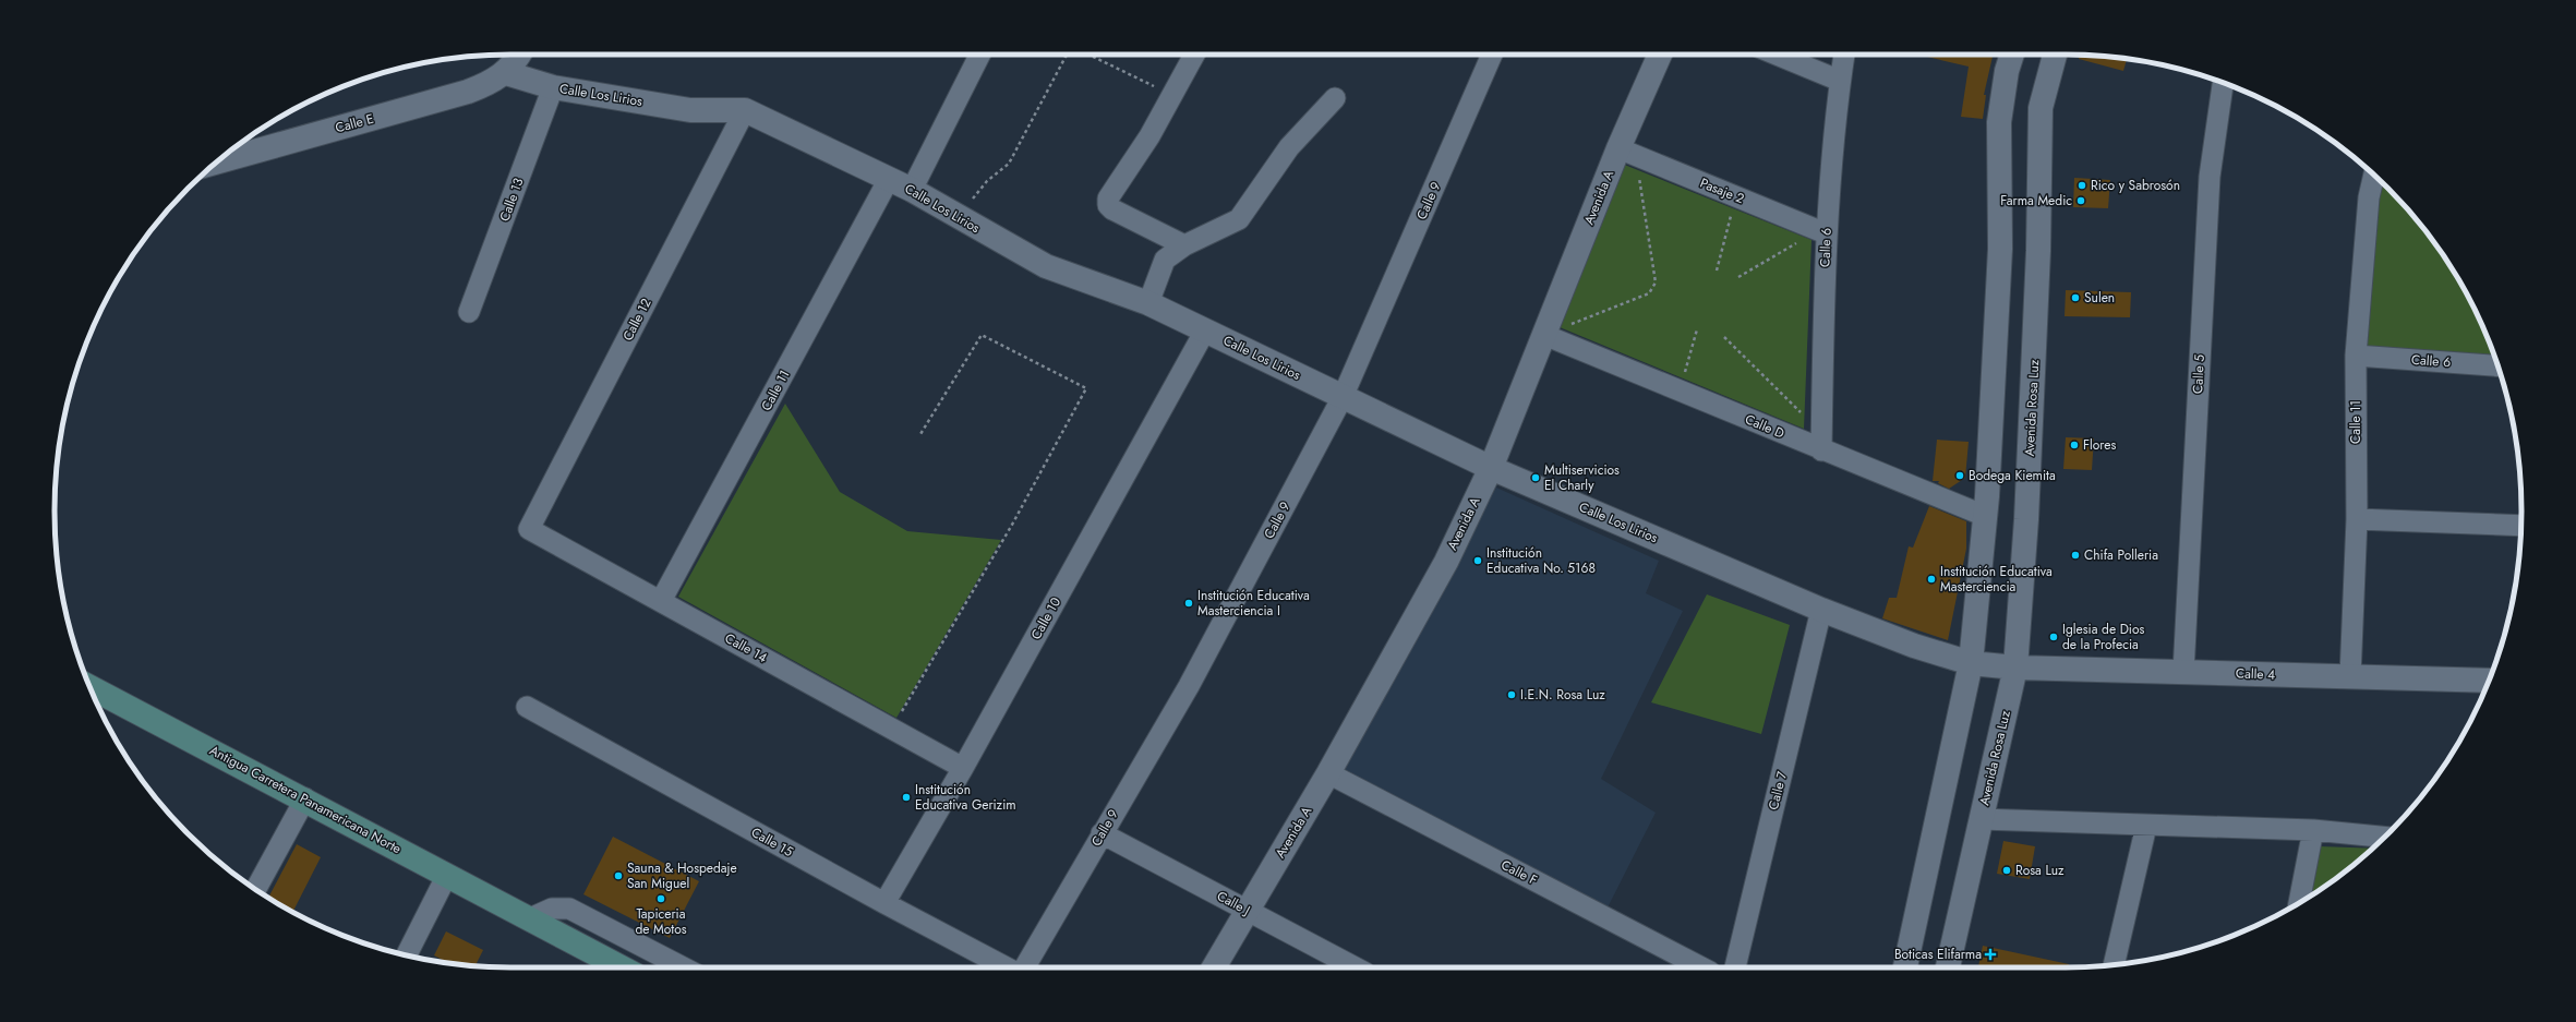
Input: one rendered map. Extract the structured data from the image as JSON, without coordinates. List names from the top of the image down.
{
  "streets": {
    "main road": ["Antigua Carretera Panamericana Norte"],
    "street": [
      "Calle Los Lirios",
      "Calle E",
      "Pasaje 2",
      "Avenida A",
      "Calle 13",
      "Calle 9",
      "Calle 6",
      "Calle 12",
      "Calle 5",
      "Calle 11",
      "Avenida Rosa Luz",
      "Calle D",
      "Calle 10",
      "Calle 14",
      "Calle 4",
      "Calle 7",
      "Calle 15",
      "Calle F",
      "Calle J"
    ]
  },
  "crossings": [
    ["Calle Los Lirios", "Calle E"],
    ["Calle Los Lirios", "Avenida A"],
    ["Calle Los Lirios", "Calle 13"],
    ["Calle Los Lirios", "Calle 9"],
    ["Calle Los Lirios", "Calle 12"],
    ["Calle Los Lirios", "Calle 11"],
    ["Calle Los Lirios", "Avenida Rosa Luz"],
    ["Calle Los Lirios", "Calle 10"],
    ["Calle Los Lirios", "Calle 4"],
    ["Calle Los Lirios", "Calle 7"],
    ["Pasaje 2", "Avenida A"],
    ["Pasaje 2", "Calle 6"],
    ["Avenida A", "Calle D"],
    ["Avenida A", "Calle F"],
    ["Avenida A", "Calle J"],
    ["Calle 9", "Calle J"],
    ["Calle 6", "Calle 11"],
    ["Calle 6", "Calle D"],
    ["Calle 12", "Calle 14"],
    ["Calle 5", "Calle 4"],
    ["Calle 11", "Calle 14"],
    ["Calle 11", "Calle 4"],
    ["Avenida Rosa Luz", "Calle 4"],
    ["Calle 10", "Calle 14"],
    ["Calle 10", "Calle 15"]
  ],
  "places": {
    "other": [
      "Rico y Sabrosón",
      "Farma Medic",
      "Sulen",
      "Flores",
      "Bodega Kiemita",
      "Multiservicios El Charly",
      "Chifa Polleria",
      "Institución Educativa No. 5168",
      "Institución Educativa Masterciencia",
      "Institución Educativa Masterciencia I",
      "Iglesia de Dios de la Profecia",
      "I.E.N. Rosa Luz",
      "Institución Educativa Gerizim",
      "Rosa Luz",
      "Sauna & Hospedaje San Miguel",
      "Tapiceria de Motos"
    ],
    "health": ["Boticas Elifarma"]
  }
}
